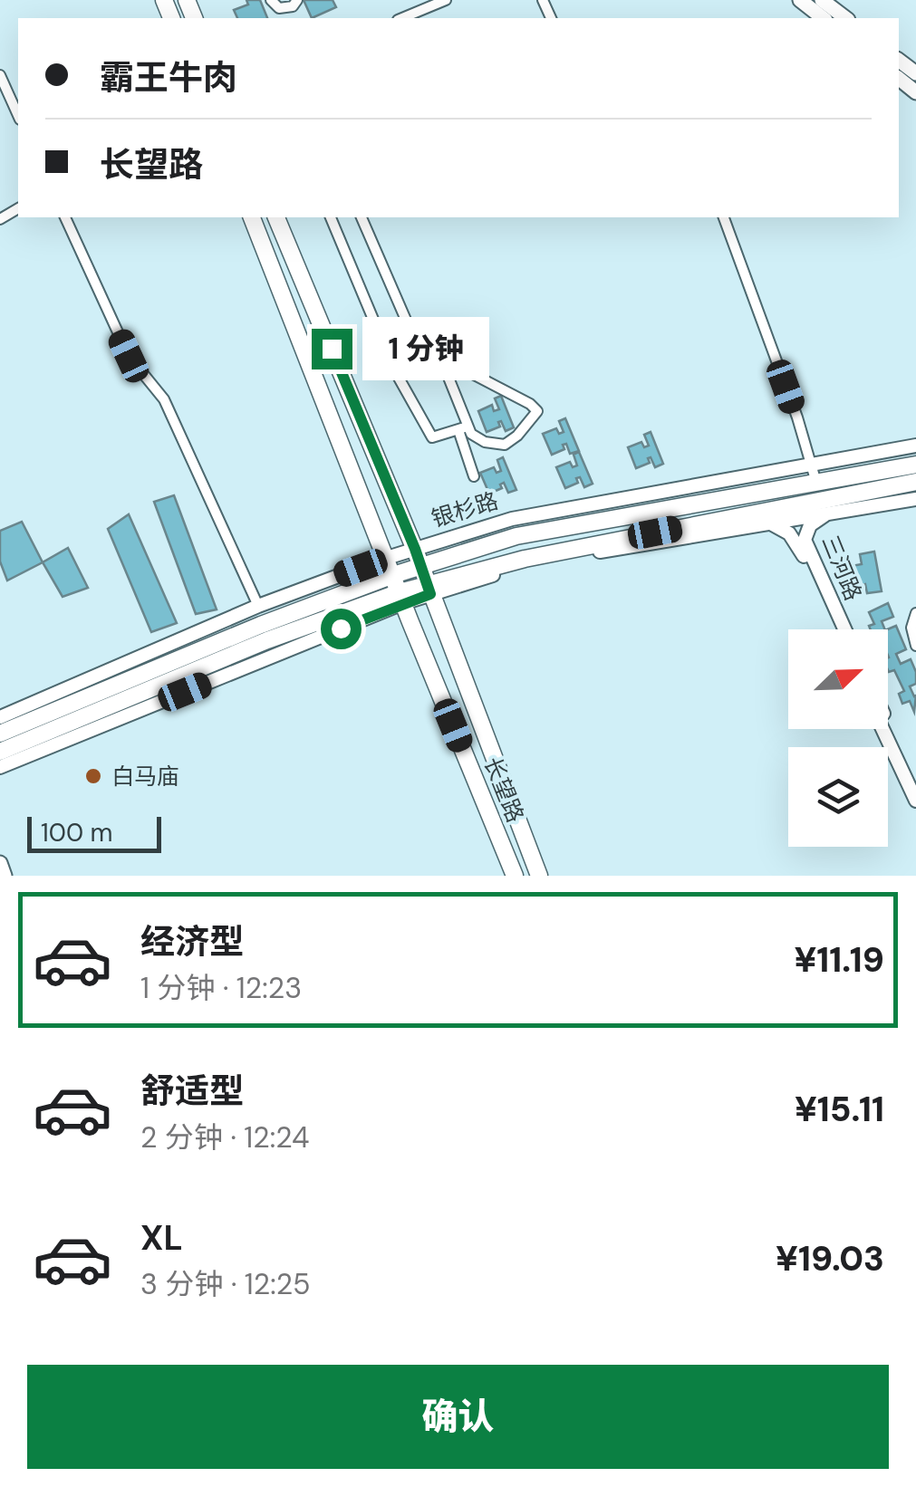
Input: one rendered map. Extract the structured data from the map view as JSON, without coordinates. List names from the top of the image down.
{
  "streets": {
    "main road": ["银杉路", "长望路"],
    "street": ["三河路"]
  },
  "crossings": [
    ["银杉路", "长望路"]
  ],
  "places": ["白马庙"],
  "scale_bar": "100 m",
  "north": "top right",
  "page": {
    "banner": ["霸王牛肉", "长望路"],
    "bubble": "1 分钟",
    "scale": "100 m",
    "list": [
      {
        "name": "经济型",
        "note": "1 分钟 · 12:23",
        "value": "¥11.19"
      },
      {
        "name": "舒适型",
        "note": "2 分钟 · 12:24",
        "value": "¥15.11"
      },
      {
        "name": "XL",
        "note": "3 分钟 · 12:25",
        "value": "¥19.03"
      }
    ],
    "buttons": "确认"
  }
}
